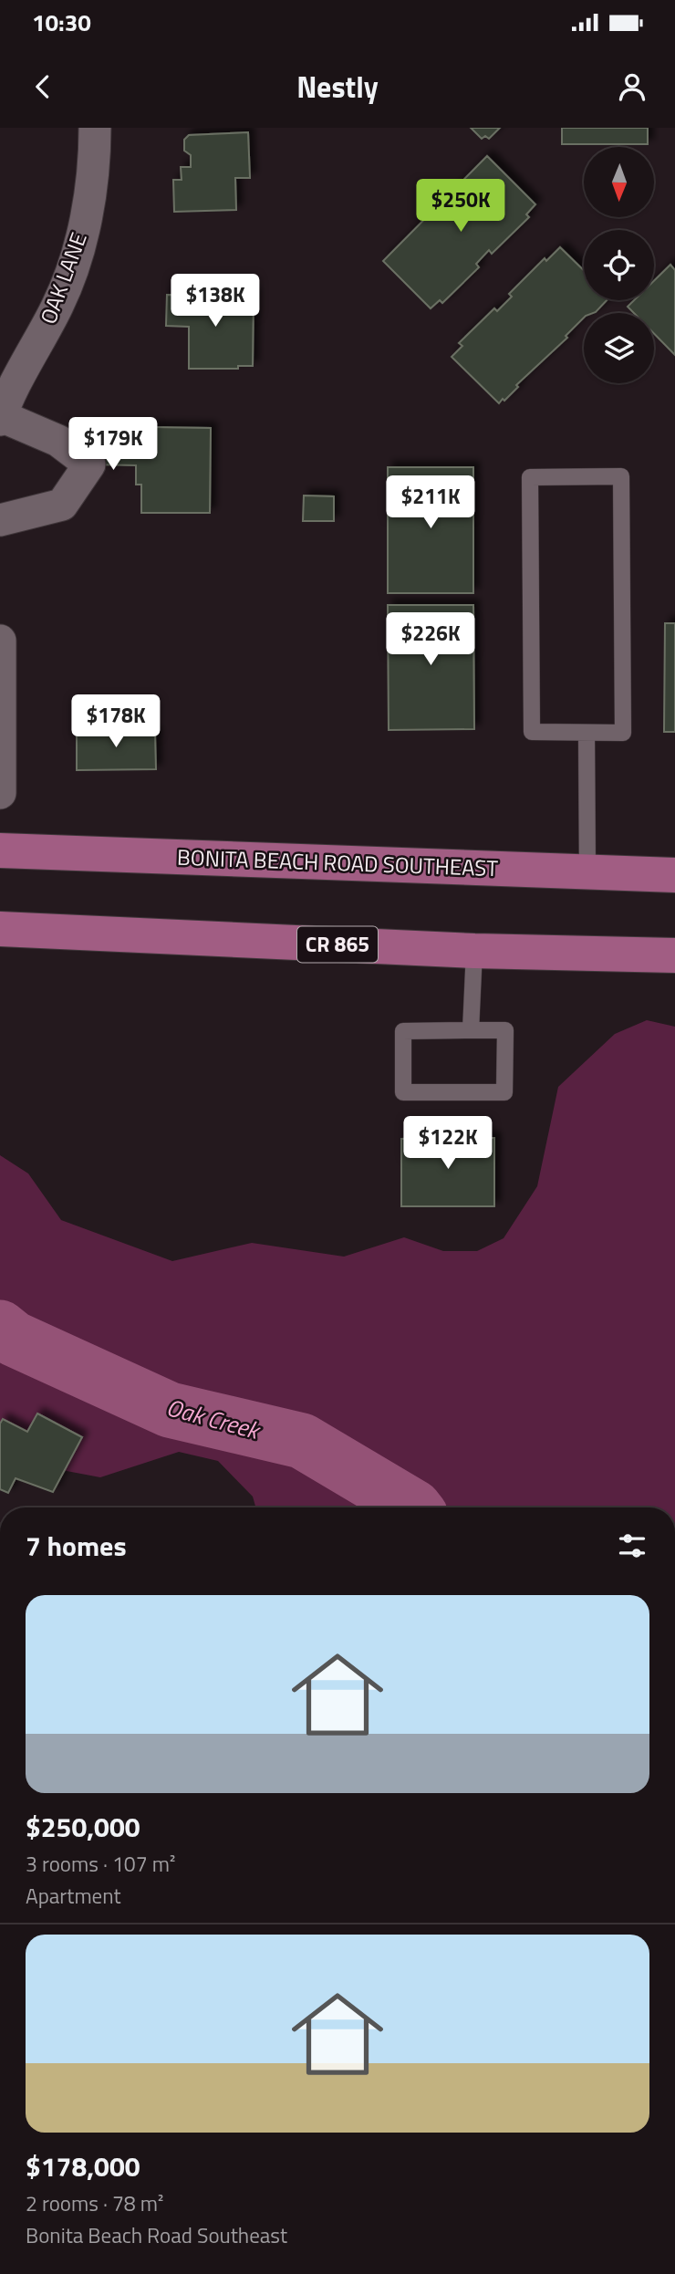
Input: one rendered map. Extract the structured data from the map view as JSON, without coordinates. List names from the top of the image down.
{
  "streets": {
    "main road": ["BONITA BEACH ROAD SOUTHEAST", "CR 865"],
    "street": ["OAK LANE"]
  },
  "water": ["Oak Creek"],
  "north": "bottom",
  "page": {
    "status": "10:30",
    "header": "Nestly",
    "price": [
      "$250K",
      "$138K",
      "$179K",
      "$211K",
      "$226K",
      "$178K",
      "$122K"
    ],
    "heading": "7 homes",
    "list": [
      {
        "name": "$250,000",
        "note": "3 rooms · 107 m² · Apartment"
      },
      {
        "name": "$178,000",
        "note": "2 rooms · 78 m² · Bonita Beach Road Southeast"
      }
    ]
  }
}
